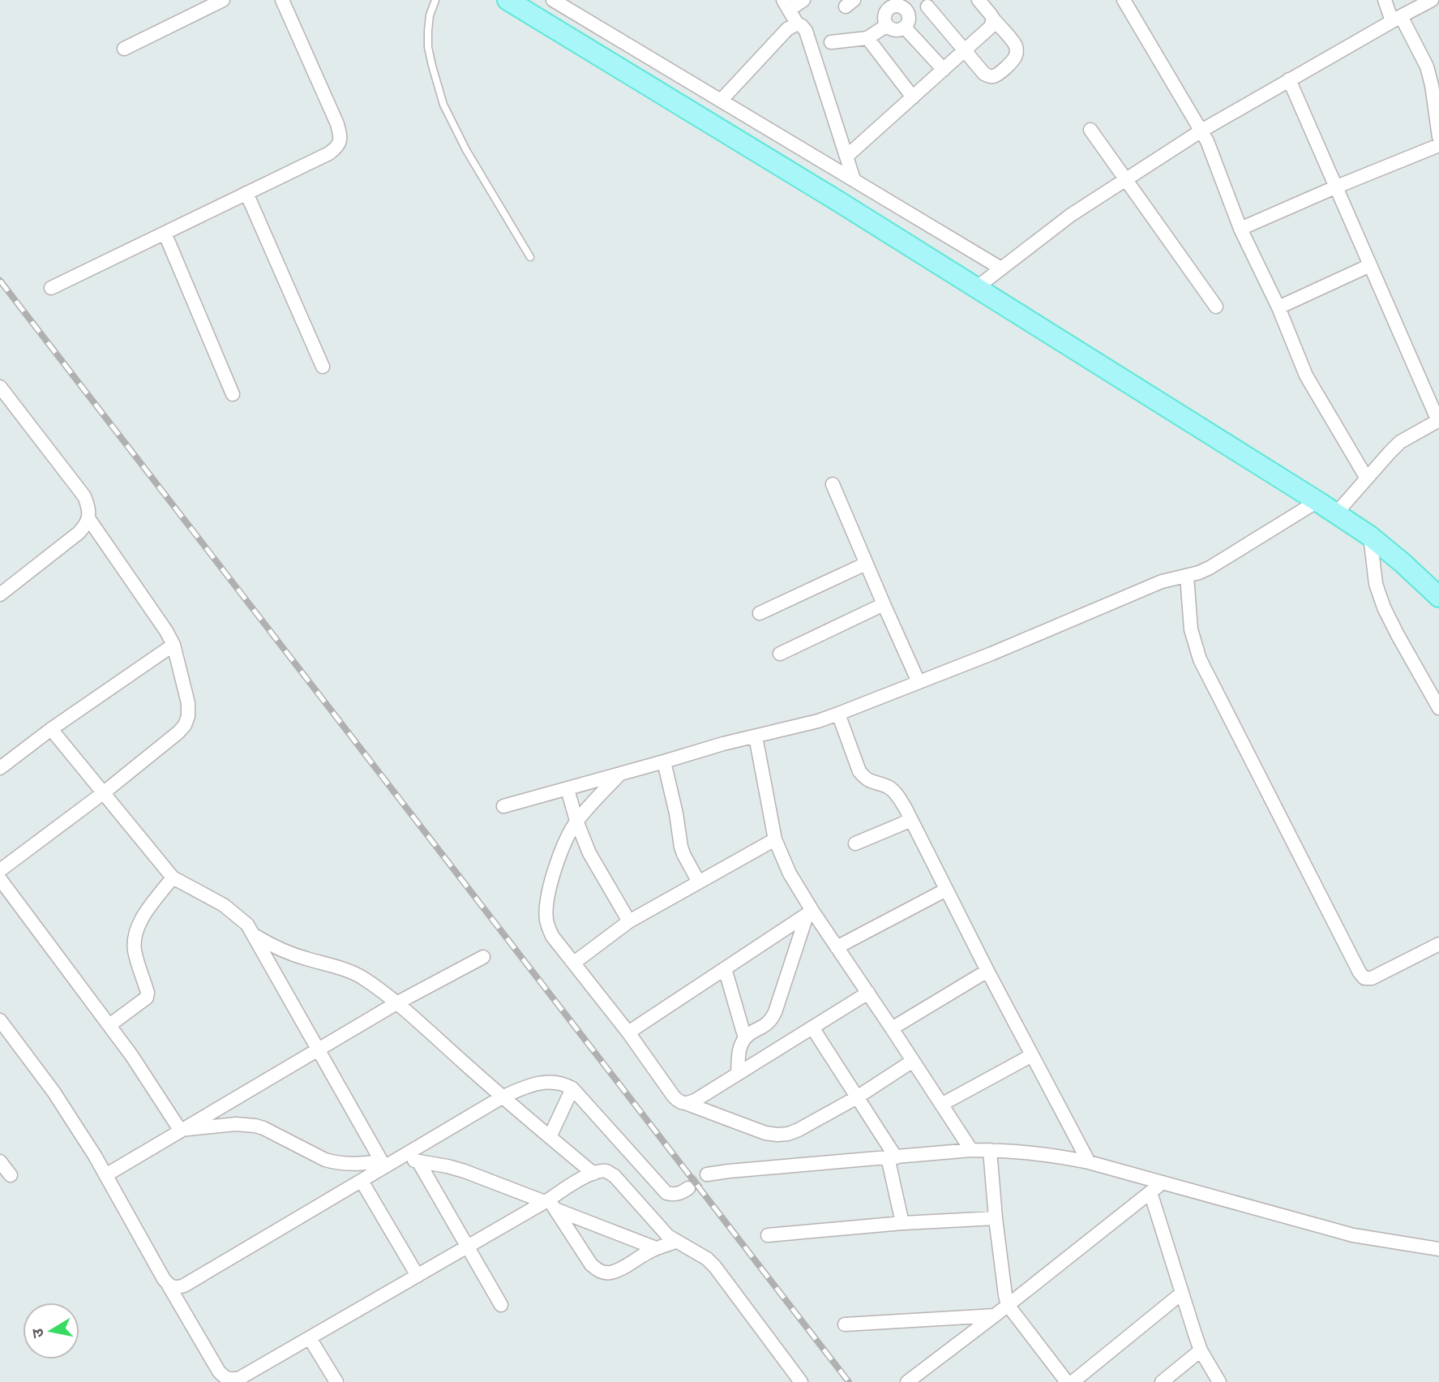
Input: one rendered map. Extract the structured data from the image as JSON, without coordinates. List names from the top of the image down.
{
  "north": "left"
}
